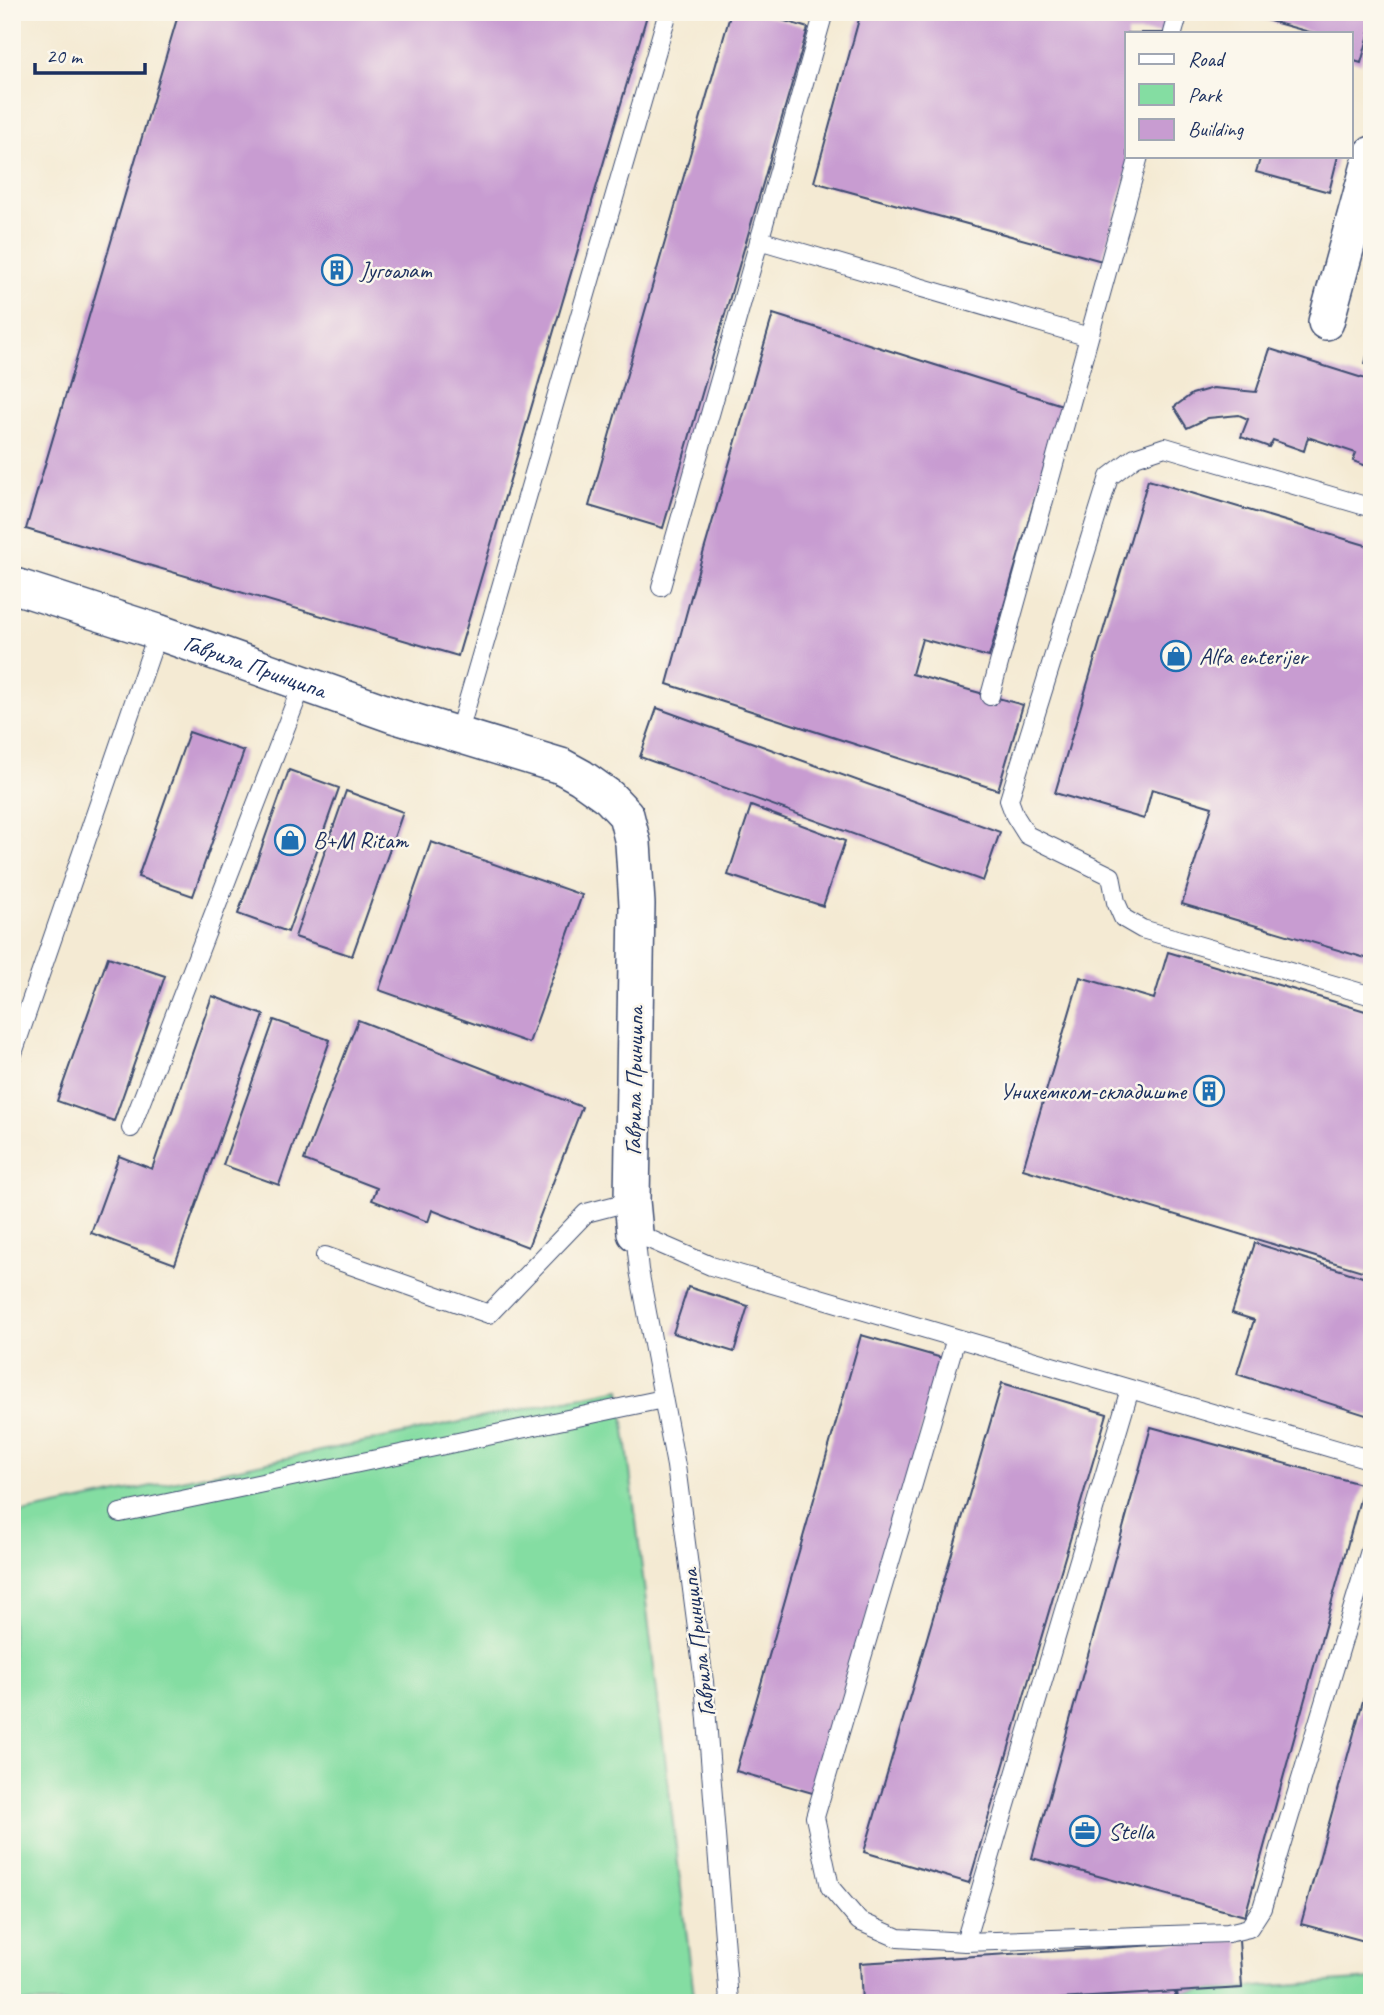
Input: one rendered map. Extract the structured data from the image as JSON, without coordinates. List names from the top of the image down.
{
  "streets": {
    "street": ["Гаврила Принципа"]
  },
  "places": {
    "building": ["Југоалат", "Унихемком-складиште"],
    "shop": ["Alfa enterijer", "B+M Ritam"],
    "office": ["Stella"]
  },
  "legend": ["Road", "Park", "Building"],
  "scale_bar": "20 m"
}
